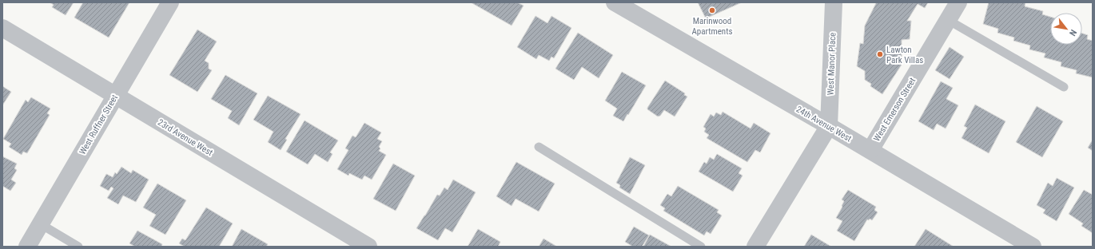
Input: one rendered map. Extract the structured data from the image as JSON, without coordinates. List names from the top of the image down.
{
  "streets": {
    "street": [
      "West Manor Place",
      "West Emerson Street",
      "24th Avenue West",
      "West Ruffner Street",
      "23rd Avenue West"
    ]
  },
  "crossings": [
    ["West Manor Place", "24th Avenue West"],
    ["West Emerson Street", "24th Avenue West"],
    ["West Ruffner Street", "23rd Avenue West"]
  ],
  "places": ["Marinwood Apartments", "Lawton Park Villas"],
  "north": "bottom right"
}
